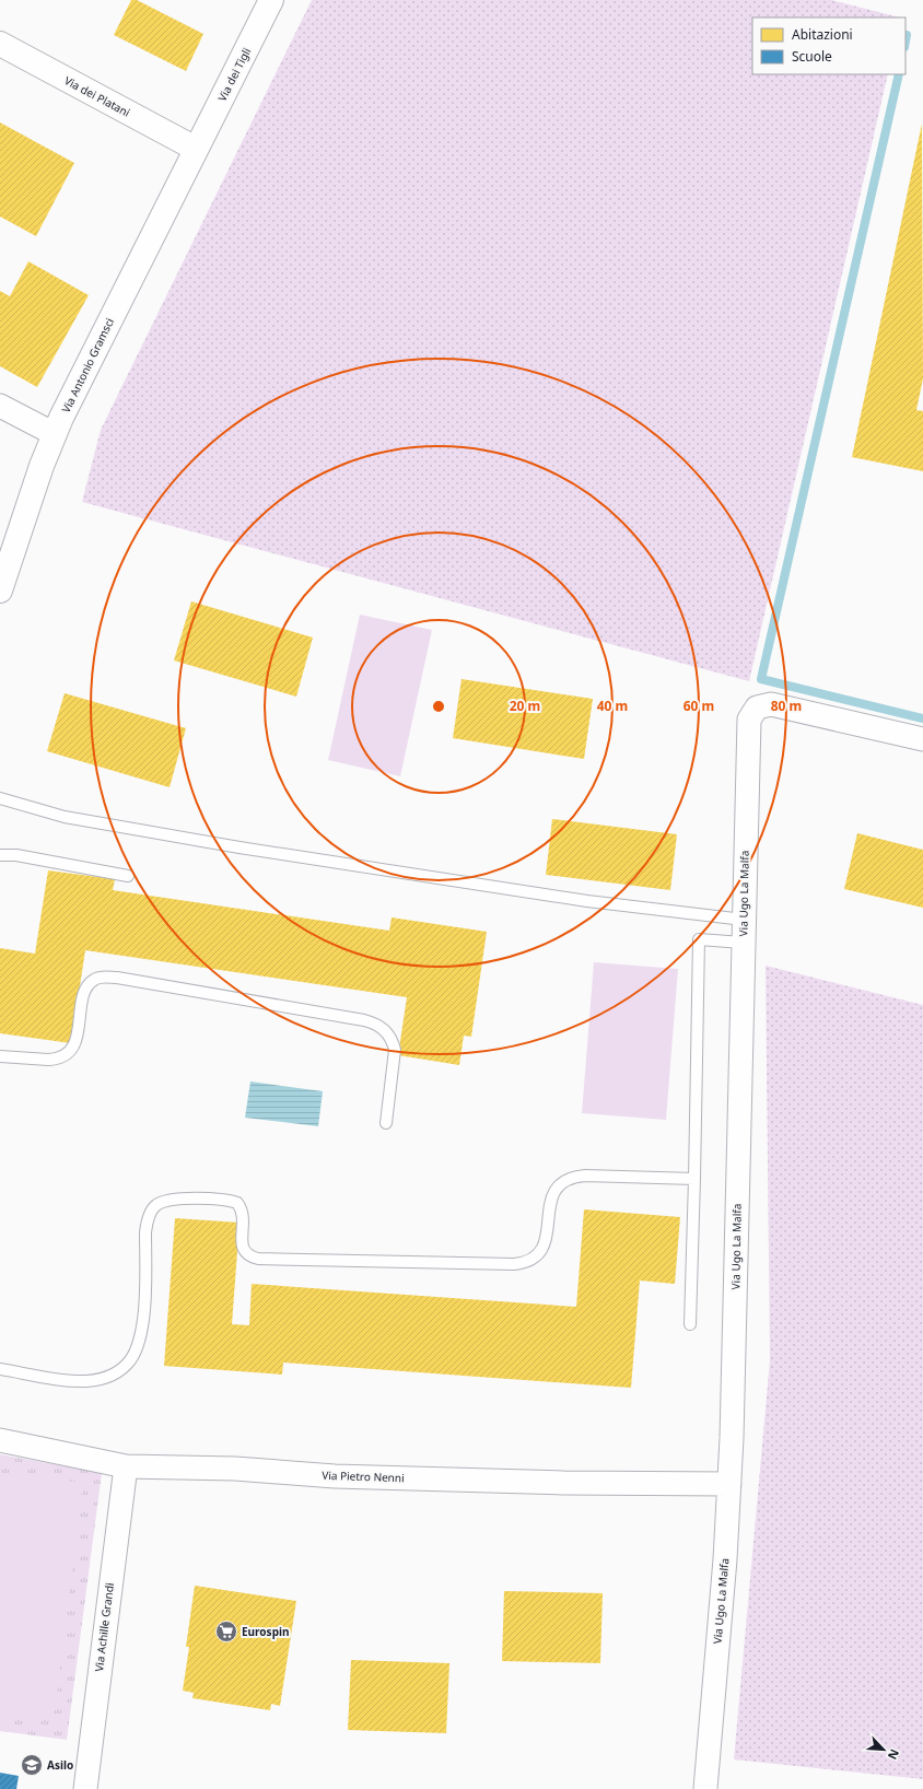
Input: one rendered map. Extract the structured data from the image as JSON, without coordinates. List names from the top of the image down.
{
  "streets": {
    "street": [
      "Via dei Tigli",
      "Via dei Platani",
      "Via Antonio Gramsci",
      "Via Ugo La Malfa",
      "Via Pietro Nenni",
      "Via Achille Grandi"
    ]
  },
  "crossings": [
    ["Via dei Tigli", "Via dei Platani"],
    ["Via dei Tigli", "Via Antonio Gramsci"],
    ["Via dei Platani", "Via Antonio Gramsci"],
    ["Via Ugo La Malfa", "Via Pietro Nenni"],
    ["Via Pietro Nenni", "Via Achille Grandi"]
  ],
  "places": {
    "supermarket": ["Eurospin"],
    "school or university": ["Asilo"]
  },
  "legend": ["Abitazioni", "Scuole"],
  "north": "bottom right",
  "rings": [
    "20 m",
    "40 m",
    "60 m",
    "80 m"
  ]
}
